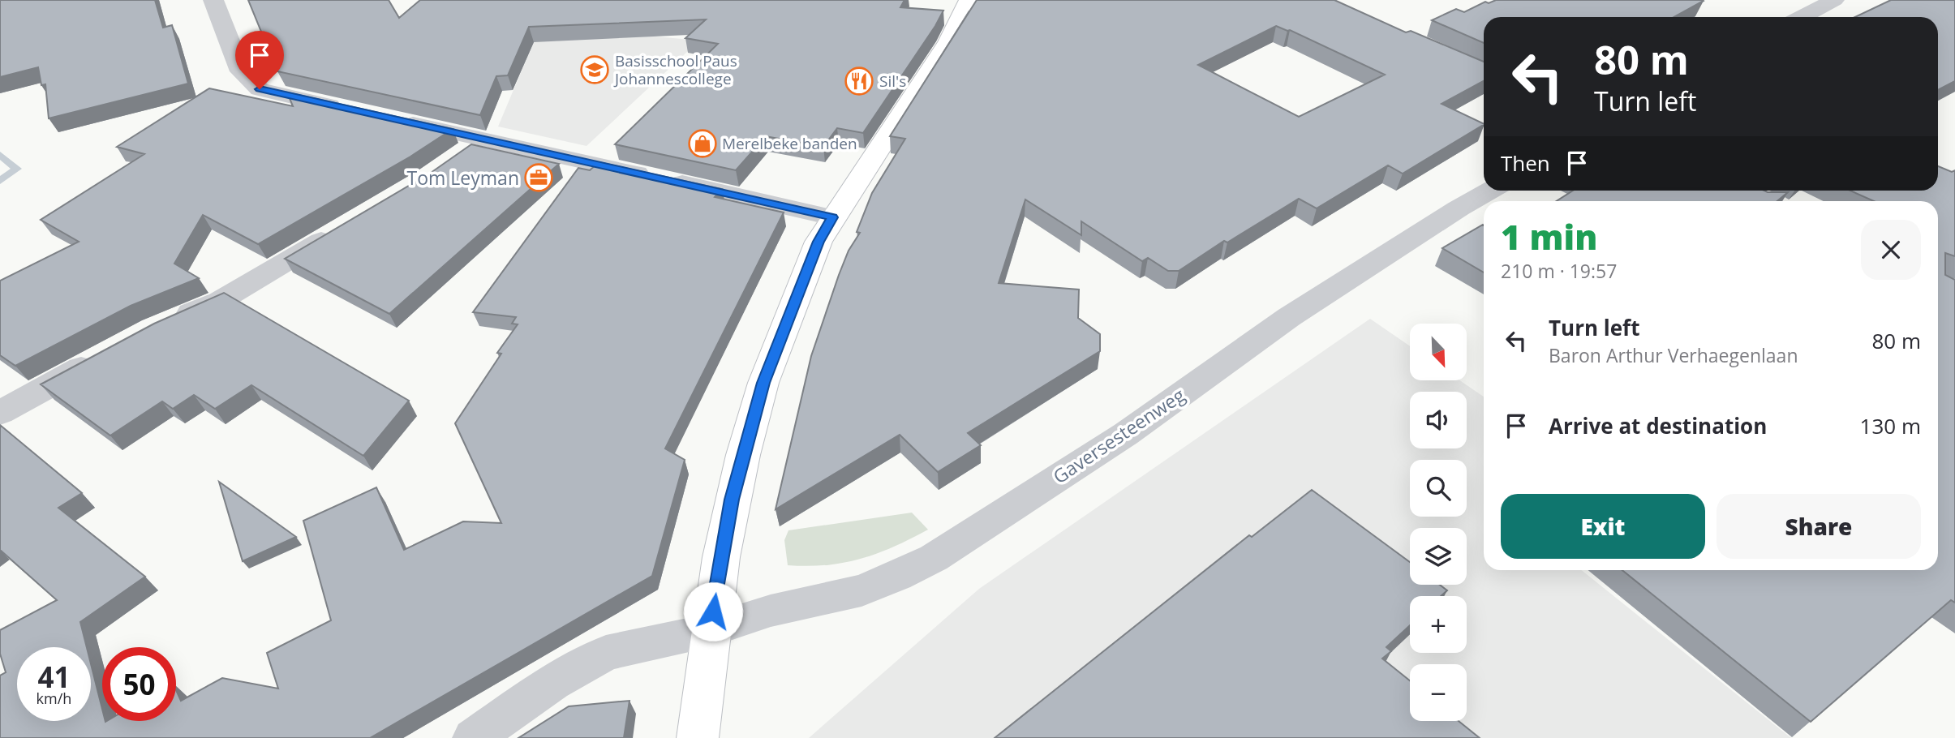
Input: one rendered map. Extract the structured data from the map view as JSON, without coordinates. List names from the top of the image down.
{
  "streets": {
    "street": ["Gaversesteenweg"]
  },
  "places": {
    "school or university": ["Basisschool Paus Johannescollege"],
    "restaurant": ["Sil's"],
    "shop": ["Merelbeke banden"],
    "office": ["Tom Leyman"]
  },
  "north": "bottom right",
  "page": {
    "turn": ["80 m", "Turn left"],
    "then": "Then",
    "heading": ["1 min", "210 m · 19:57"],
    "list": [
      {
        "name": "Turn left",
        "note": "Baron Arthur Verhaegenlaan",
        "value": "80 m"
      },
      {
        "name": "Arrive at destination",
        "value": "130 m"
      }
    ],
    "map_buttons": ["+", "−"],
    "buttons": ["Exit", "Share"],
    "speed": "41 km/h",
    "limit": "50"
  }
}
